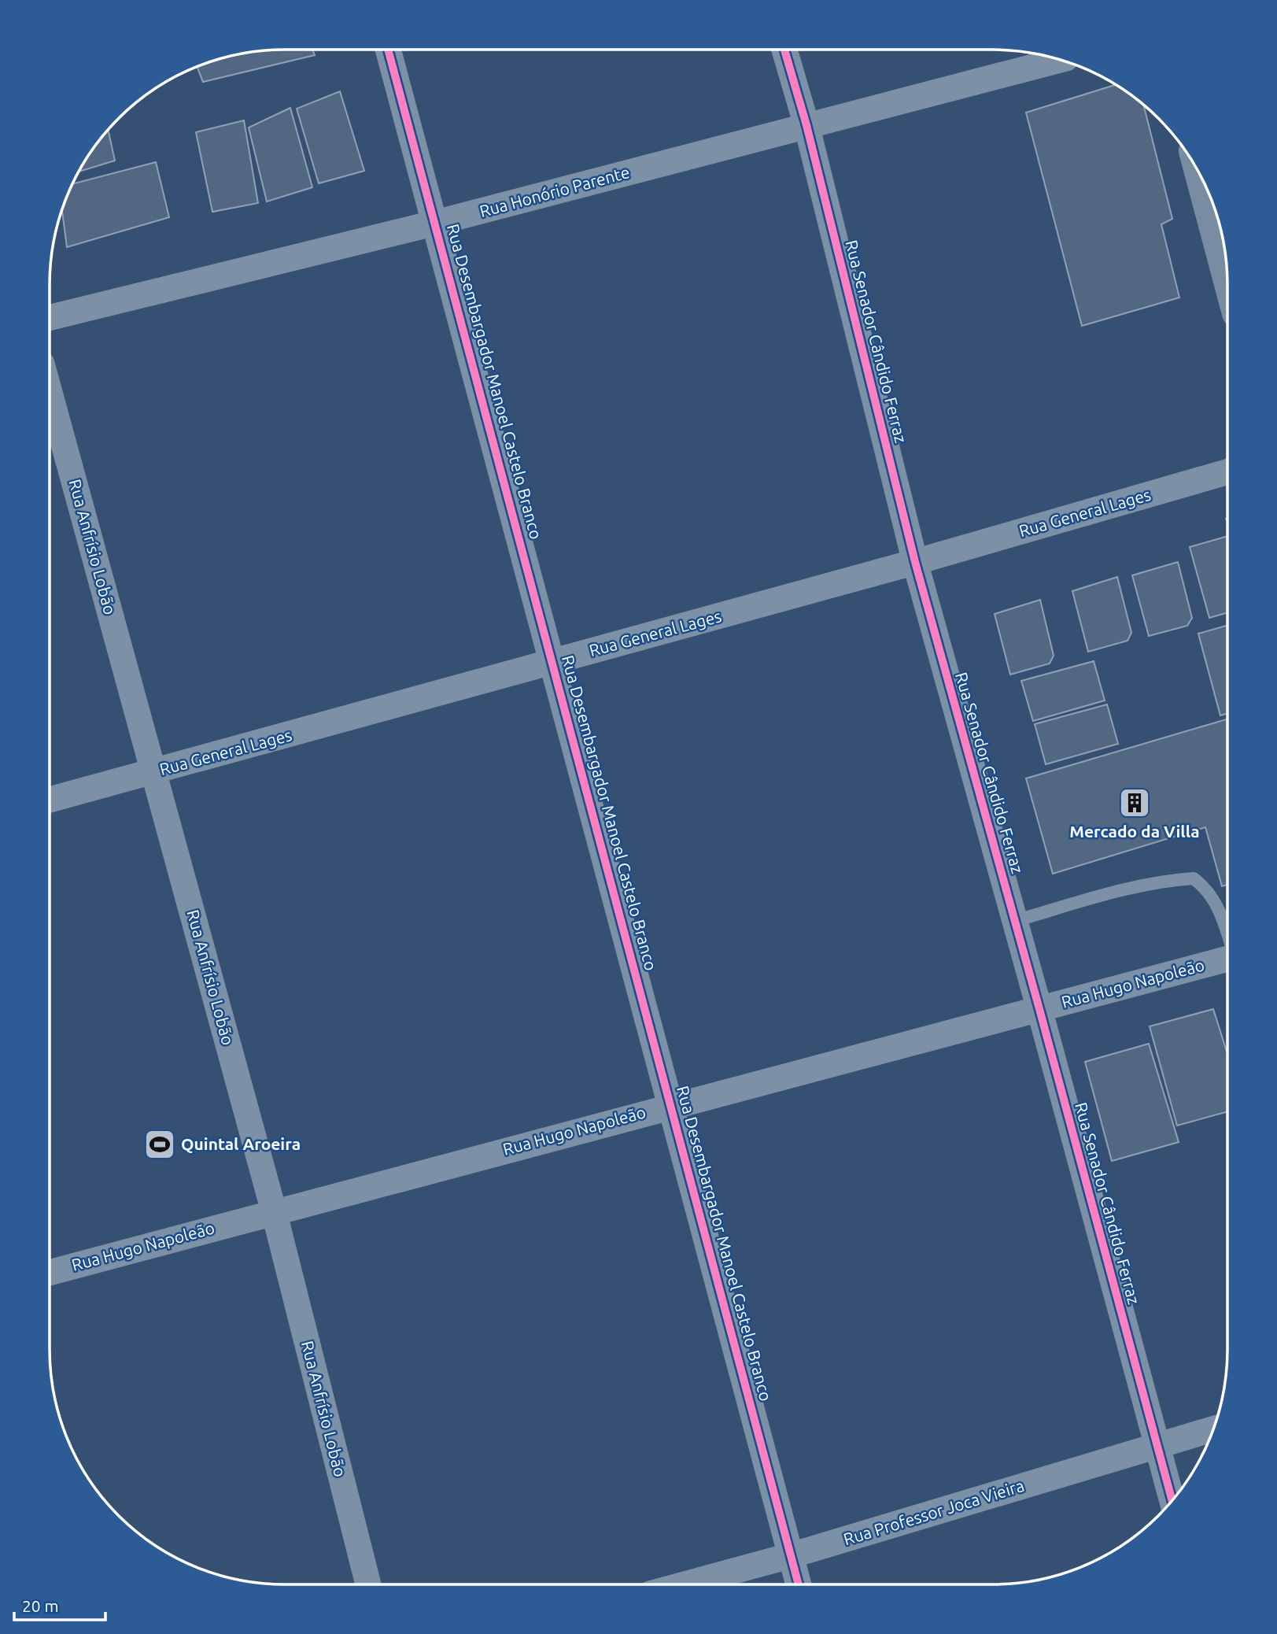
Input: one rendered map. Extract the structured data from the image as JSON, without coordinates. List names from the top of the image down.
{
  "streets": {
    "street": [
      "Rua Honório Parente",
      "Rua Senador Cândido Ferraz",
      "Rua Desembargador Manoel Castelo Branco",
      "Rua General Lages",
      "Rua Anfrísio Lobão",
      "Rua Hugo Napoleão",
      "Rua Professor Joca Vieira"
    ]
  },
  "crossings": [
    ["Rua Honório Parente", "Rua Senador Cândido Ferraz"],
    ["Rua Honório Parente", "Rua Desembargador Manoel Castelo Branco"],
    ["Rua Senador Cândido Ferraz", "Rua General Lages"],
    ["Rua Senador Cândido Ferraz", "Rua Hugo Napoleão"],
    ["Rua Senador Cândido Ferraz", "Rua Professor Joca Vieira"],
    ["Rua Desembargador Manoel Castelo Branco", "Rua General Lages"],
    ["Rua Desembargador Manoel Castelo Branco", "Rua Hugo Napoleão"],
    ["Rua Desembargador Manoel Castelo Branco", "Rua Professor Joca Vieira"],
    ["Rua General Lages", "Rua Anfrísio Lobão"],
    ["Rua Anfrísio Lobão", "Rua Hugo Napoleão"]
  ],
  "places": {
    "building": ["Mercado da Villa"],
    "sports": ["Quintal Aroeira"]
  },
  "scale_bar": "20 m"
}
